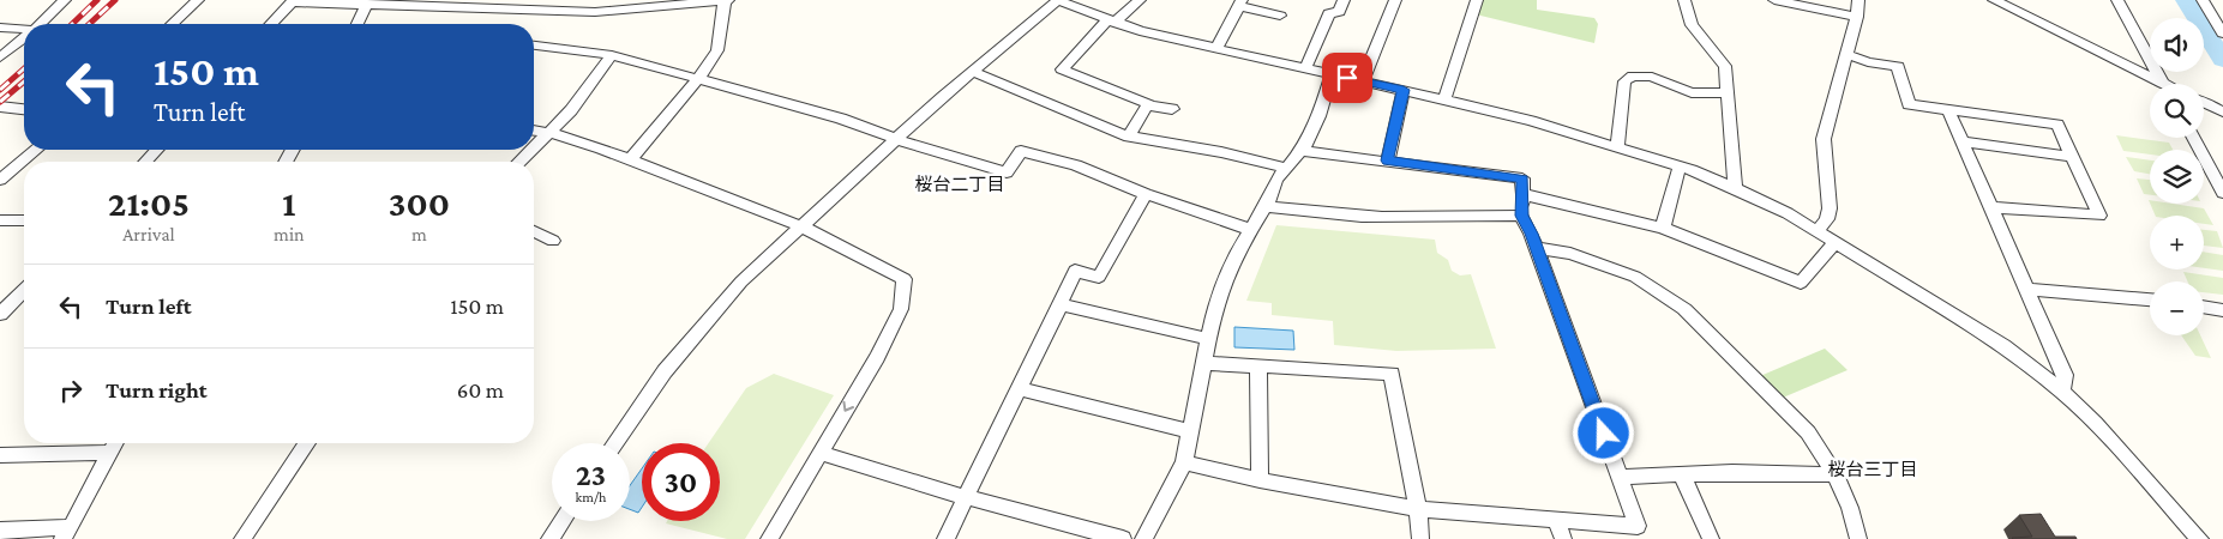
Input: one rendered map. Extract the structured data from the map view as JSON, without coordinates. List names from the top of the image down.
{
  "districts": ["桜台二丁目", "桜台三丁目"],
  "page": {
    "map_buttons": ["+", "−"],
    "turn": ["150 m", "Turn left"],
    "eta": [
      "21:05",
      "Arrival",
      "1",
      "min",
      "300",
      "m"
    ],
    "list": [
      {
        "name": "Turn left",
        "value": "150 m"
      },
      {
        "name": "Turn right",
        "value": "60 m"
      }
    ],
    "speed": "23 km/h",
    "limit": "30"
  }
}
